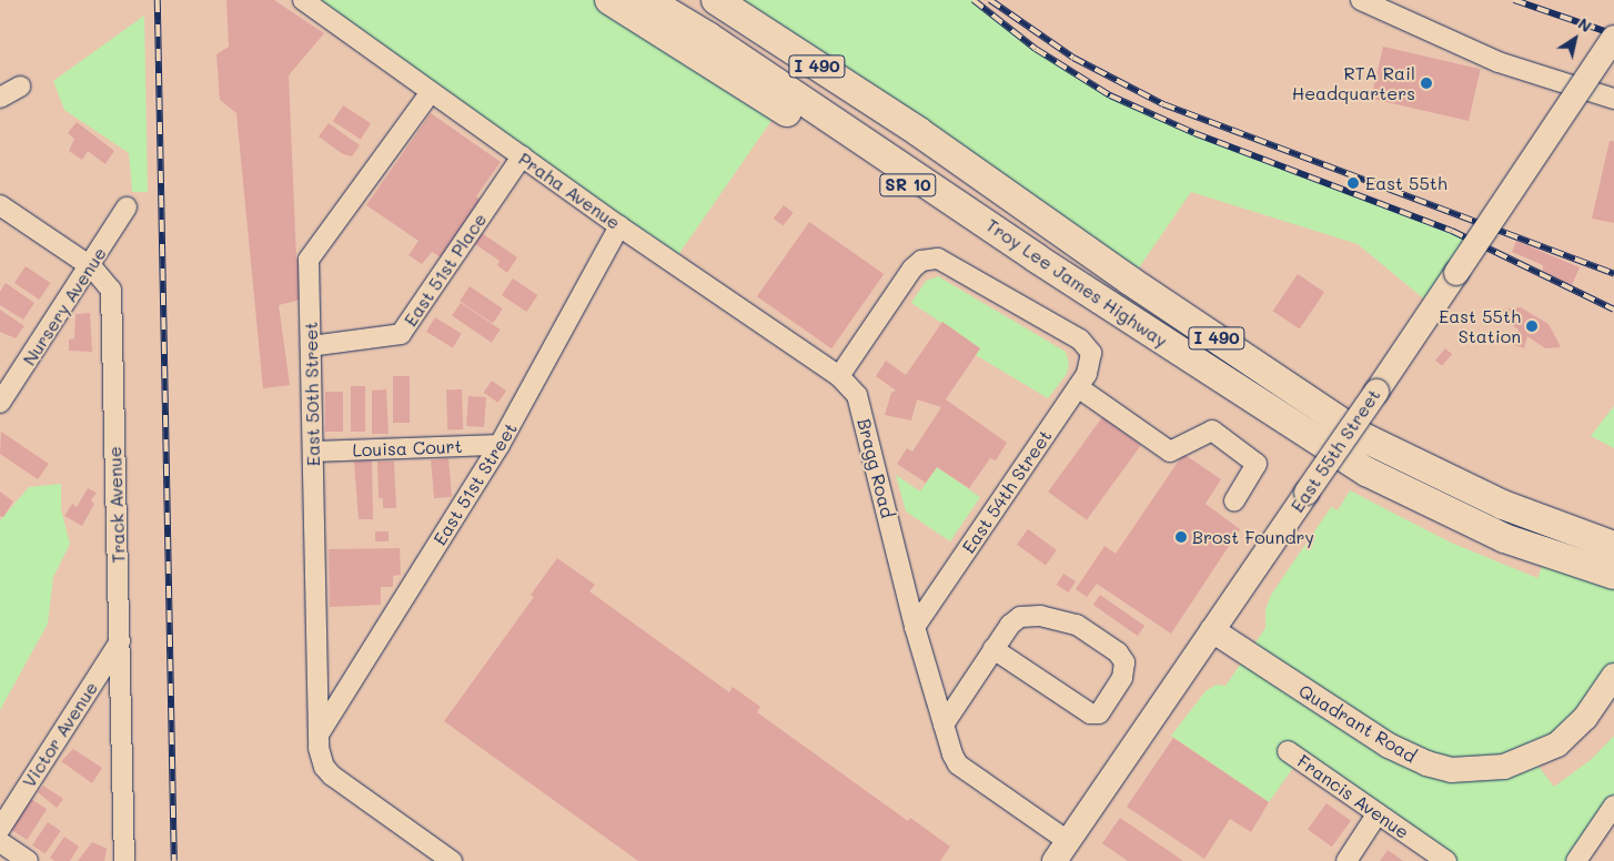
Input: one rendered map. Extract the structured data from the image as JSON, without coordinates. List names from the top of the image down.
{
  "streets": {
    "highway": ["I 490", "SR 10", "Troy Lee James Highway"],
    "main road": ["East 55th Street", "Quadrant Road"],
    "street": [
      "Praha Avenue",
      "East 51st Place",
      "Nursery Avenue",
      "East 50th Street",
      "Louisa Court",
      "Bragg Road",
      "East 51st Street",
      "East 54th Street",
      "Track Avenue",
      "Victor Avenue",
      "Francis Avenue"
    ]
  },
  "crossings": [
    ["SR 10", "Troy Lee James Highway"],
    ["Praha Avenue", "East 51st Place"],
    ["Praha Avenue", "East 50th Street"],
    ["Praha Avenue", "Bragg Road"],
    ["Praha Avenue", "East 51st Street"],
    ["Praha Avenue", "East 54th Street"],
    ["East 51st Place", "East 50th Street"],
    ["Nursery Avenue", "Track Avenue"],
    ["East 50th Street", "Louisa Court"],
    ["East 50th Street", "East 51st Street"],
    ["Louisa Court", "East 51st Street"],
    ["East 55th Street", "Bragg Road"],
    ["East 55th Street", "Quadrant Road"],
    ["Bragg Road", "East 54th Street"],
    ["Track Avenue", "Victor Avenue"]
  ],
  "places": [
    "RTA Rail Headquarters",
    "East 55th",
    "East 55th Station",
    "Brost Foundry"
  ],
  "north": "top right"
}
